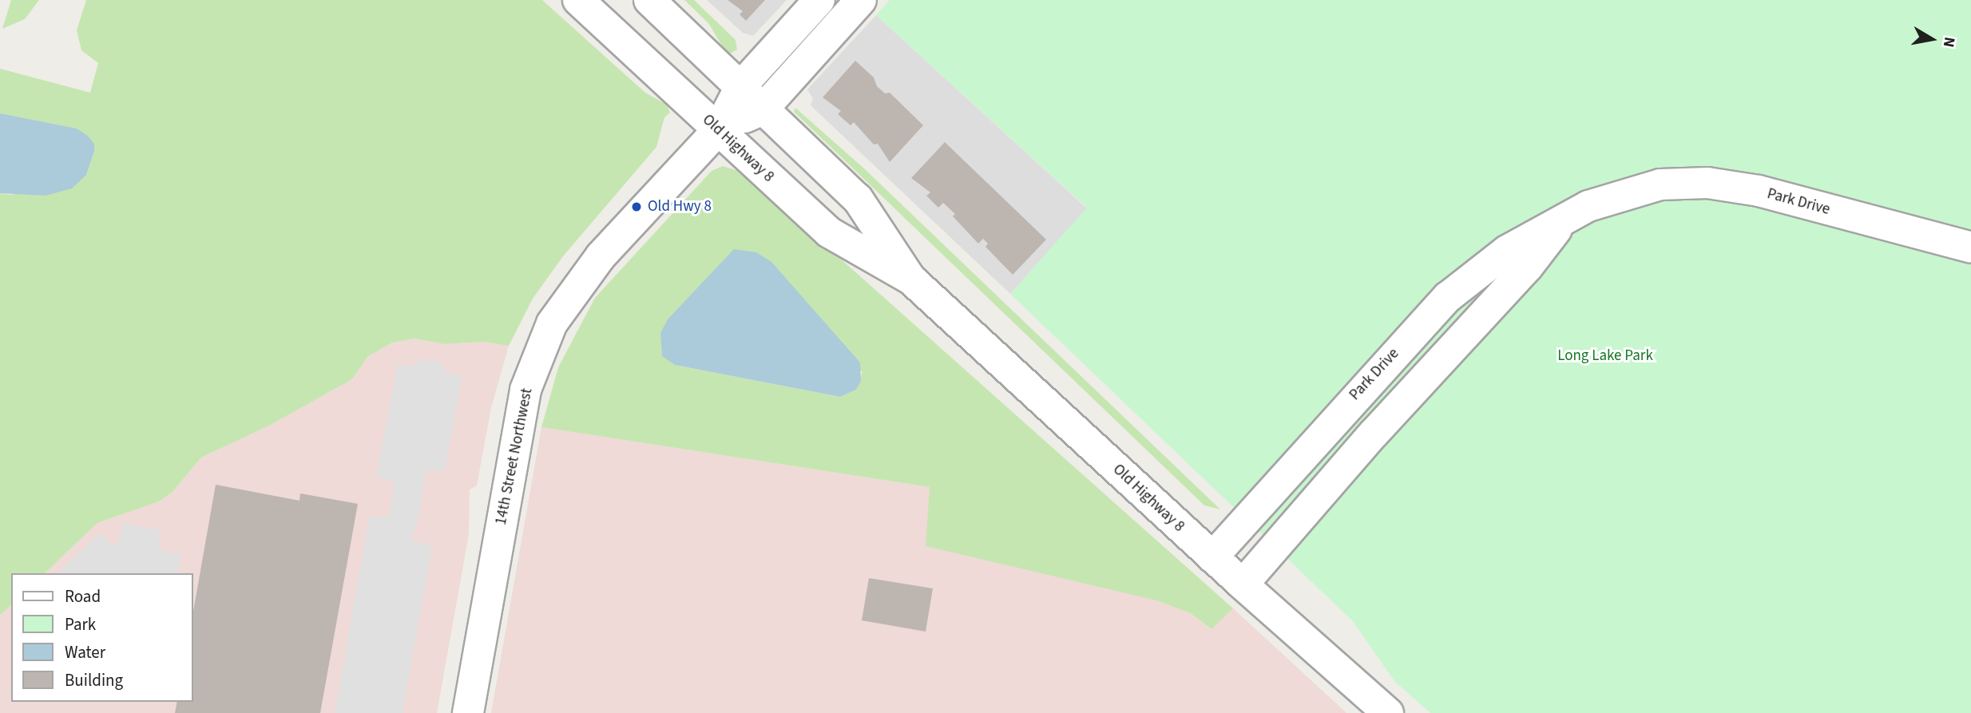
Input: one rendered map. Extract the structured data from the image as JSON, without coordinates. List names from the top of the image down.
{
  "streets": {
    "street": ["Old Highway 8", "Park Drive", "14th Street Northwest"]
  },
  "crossings": [
    ["Old Highway 8", "Park Drive"],
    ["Old Highway 8", "14th Street Northwest"]
  ],
  "parks": ["Long Lake Park"],
  "places": ["Old Hwy 8"],
  "legend": [
    "Road",
    "Park",
    "Water",
    "Building"
  ],
  "north": "right"
}
